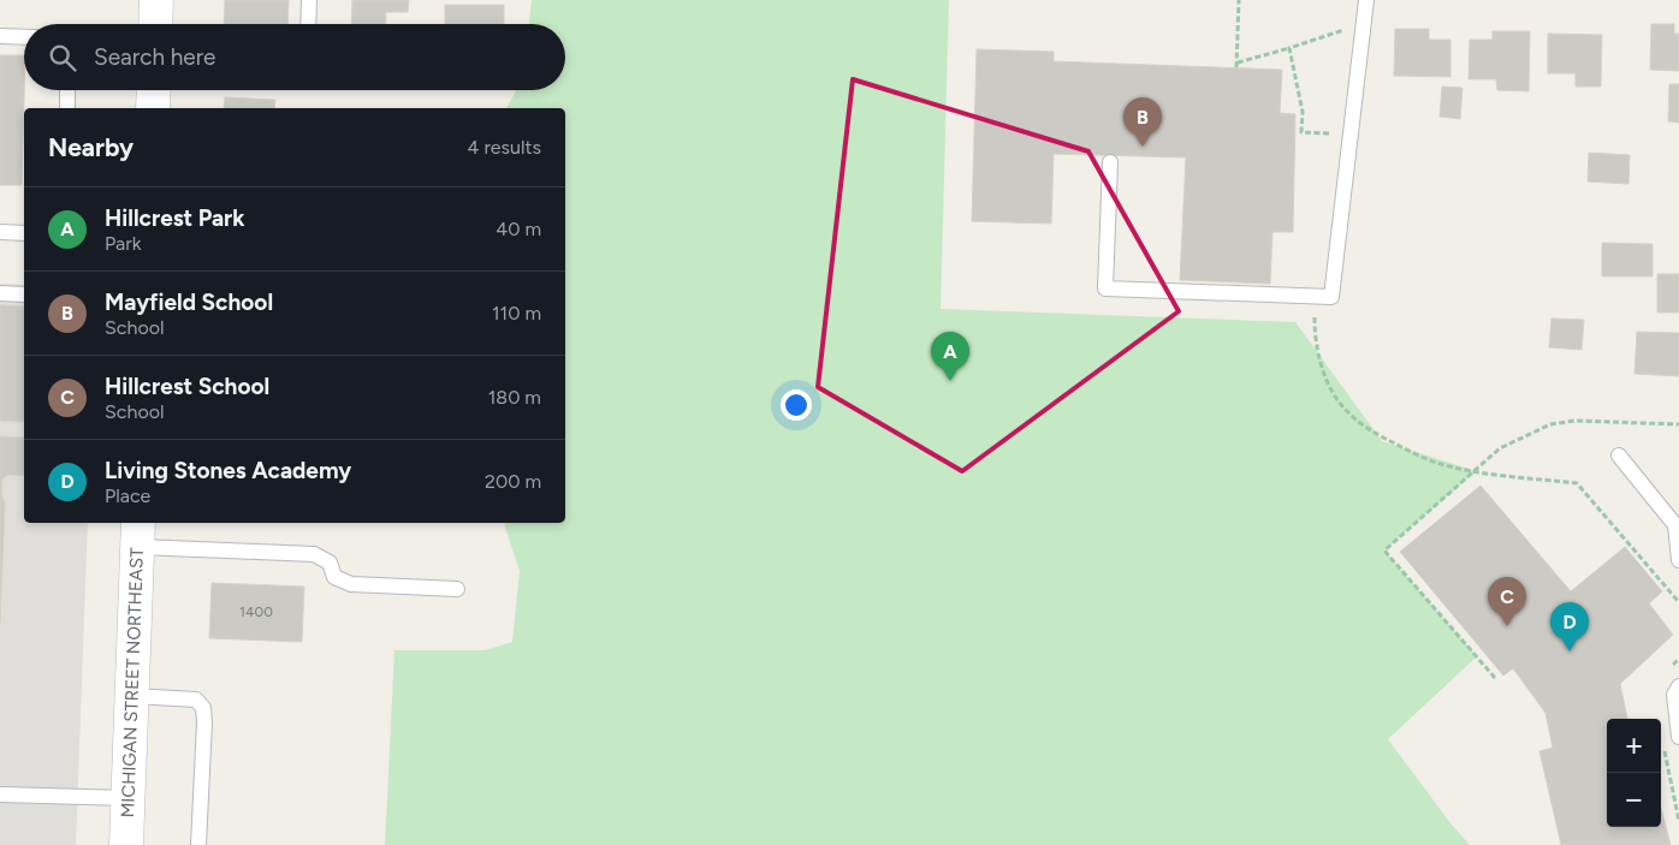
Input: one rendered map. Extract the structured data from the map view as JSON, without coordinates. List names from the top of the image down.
{
  "streets": {
    "main road": ["MICHIGAN STREET NORTHEAST"]
  },
  "house_numbers": ["1400"],
  "page": {
    "search": "Search here",
    "pins": [
      "B",
      "A",
      "C",
      "D"
    ],
    "heading": ["Nearby", "4 results"],
    "list": [
      {
        "mark": "A",
        "name": "Hillcrest Park",
        "note": "Park",
        "value": "40 m"
      },
      {
        "mark": "B",
        "name": "Mayfield School",
        "note": "School",
        "value": "110 m"
      },
      {
        "mark": "C",
        "name": "Hillcrest School",
        "note": "School",
        "value": "180 m"
      },
      {
        "mark": "D",
        "name": "Living Stones Academy",
        "note": "Place",
        "value": "200 m"
      }
    ],
    "map_buttons": ["+", "−"]
  }
}
